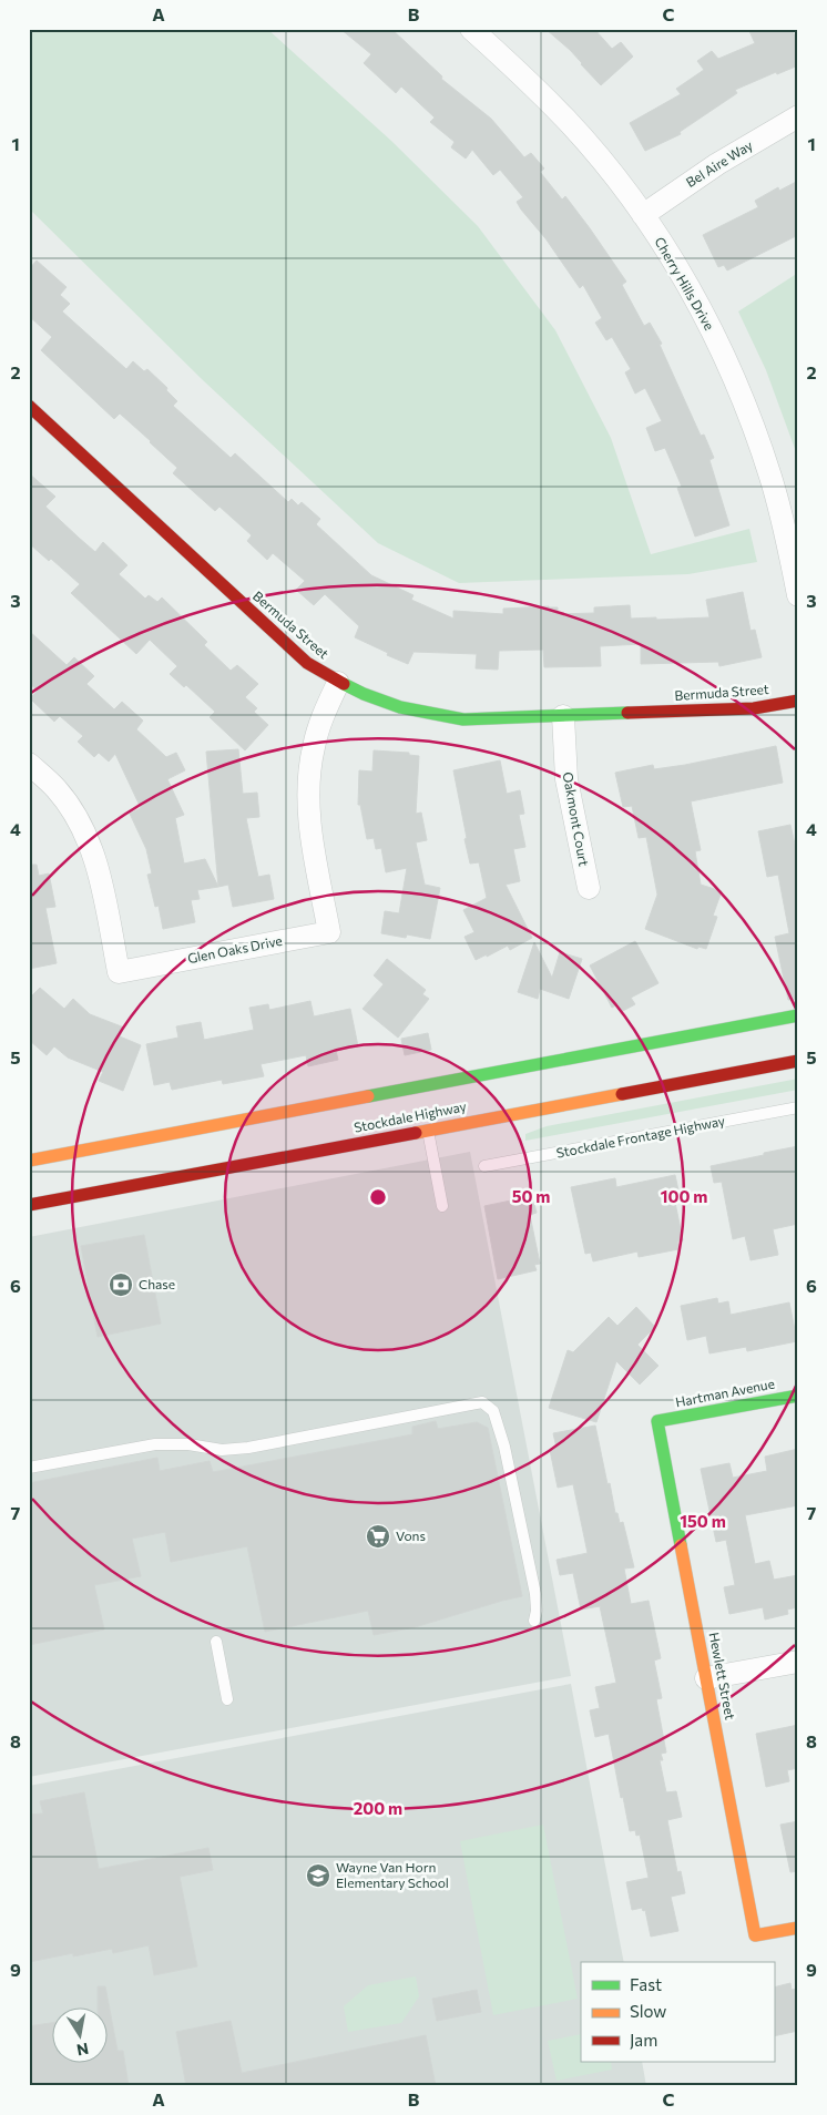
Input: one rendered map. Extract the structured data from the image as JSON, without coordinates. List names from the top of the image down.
{
  "streets": {
    "street": [
      "Bel Aire Way",
      "Cherry Hills Drive",
      "Bermuda Street",
      "Oakmont Court",
      "Glen Oaks Drive",
      "Stockdale Highway",
      "Hartman Avenue",
      "Hewlett Street"
    ],
    "lane": ["Stockdale Frontage Highway"]
  },
  "crossings": [
    ["Bel Aire Way", "Cherry Hills Drive"],
    ["Bermuda Street", "Oakmont Court"],
    ["Bermuda Street", "Glen Oaks Drive"],
    ["Hartman Avenue", "Hewlett Street"]
  ],
  "places": {
    "bank": ["Chase"],
    "supermarket": ["Vons"],
    "school or university": ["Wayne Van Horn Elementary School"]
  },
  "legend": ["Fast", "Slow", "Jam"],
  "north": "bottom",
  "grid": {
    "columns": ["A", "B", "C"],
    "rows": [
      "1",
      "2",
      "3",
      "4",
      "5",
      "6",
      "7",
      "8",
      "9"
    ]
  },
  "rings": [
    "50 m",
    "100 m",
    "150 m",
    "200 m"
  ]
}
